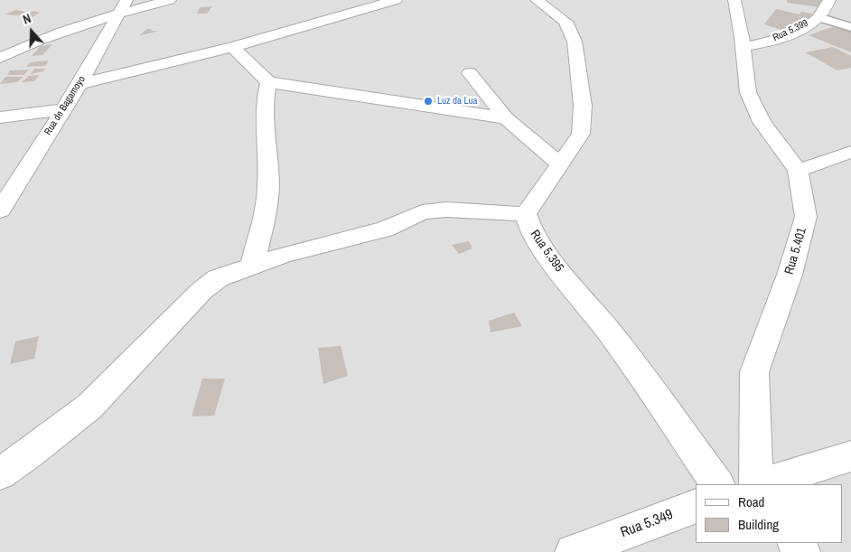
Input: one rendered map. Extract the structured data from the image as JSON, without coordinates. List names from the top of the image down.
{
  "streets": {
    "street": [
      "Rua 5.399",
      "Rua de Bagamoyo",
      "Rua 5.395",
      "Rua 5.401",
      "Rua 5.349"
    ]
  },
  "crossings": [
    ["Rua 5.399", "Rua 5.401"]
  ],
  "places": ["Luz da Lua"],
  "legend": ["Road", "Building"],
  "north": "top"
}
